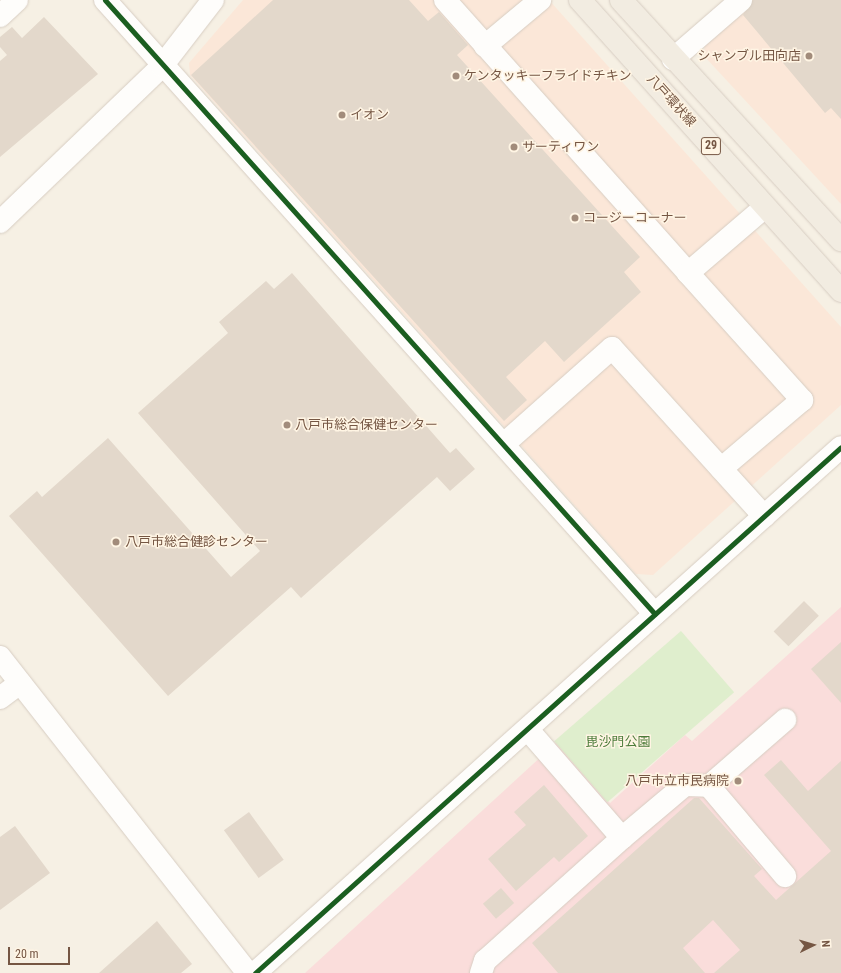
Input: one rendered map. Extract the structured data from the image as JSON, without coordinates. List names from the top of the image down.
{
  "streets": {
    "main road": ["八戸環状線", "29"]
  },
  "parks": ["毘沙門公園"],
  "places": [
    "シャンブル田向店",
    "ケンタッキーフライドチキン",
    "イオン",
    "サーティワン",
    "コージーコーナー",
    "八戸市総合保健センター",
    "八戸市総合健診センター",
    "八戸市立市民病院"
  ],
  "scale_bar": "20 m",
  "north": "right"
}
